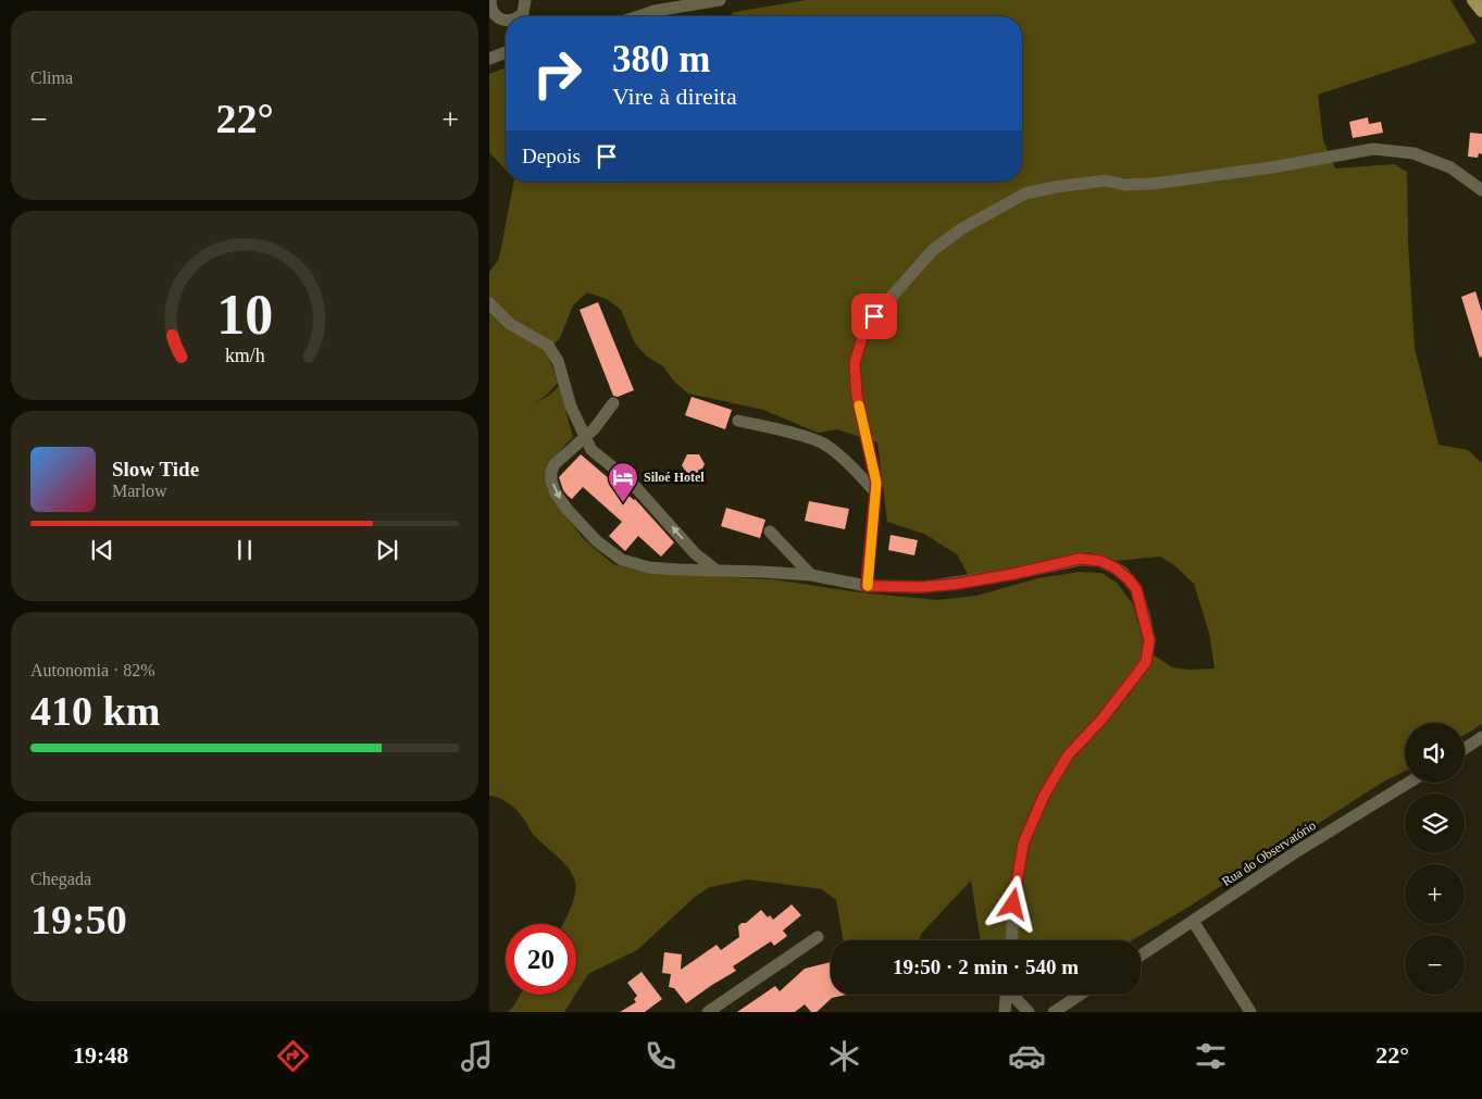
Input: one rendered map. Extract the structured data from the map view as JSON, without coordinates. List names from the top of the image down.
{
  "streets": {
    "street": ["Rua do Observatório"]
  },
  "places": {
    "hotel": ["Siloé Hotel"]
  },
  "page": {
    "tile": [
      "Clima",
      ["Autonomia · 82%", "410 km"],
      ["Chegada", "19:50"]
    ],
    "turn": ["380 m", "Vire à direita"],
    "heat": ["−", "22°", "+"],
    "then": "Depois",
    "song": ["Slow Tide", "Marlow"],
    "map_buttons": ["+", "−"],
    "limit": "20",
    "trip": "19:50 · 2 min · 540 m",
    "tabs": ["19:48", "22°"],
    "gauge": ["10", "km/h"]
  }
}
